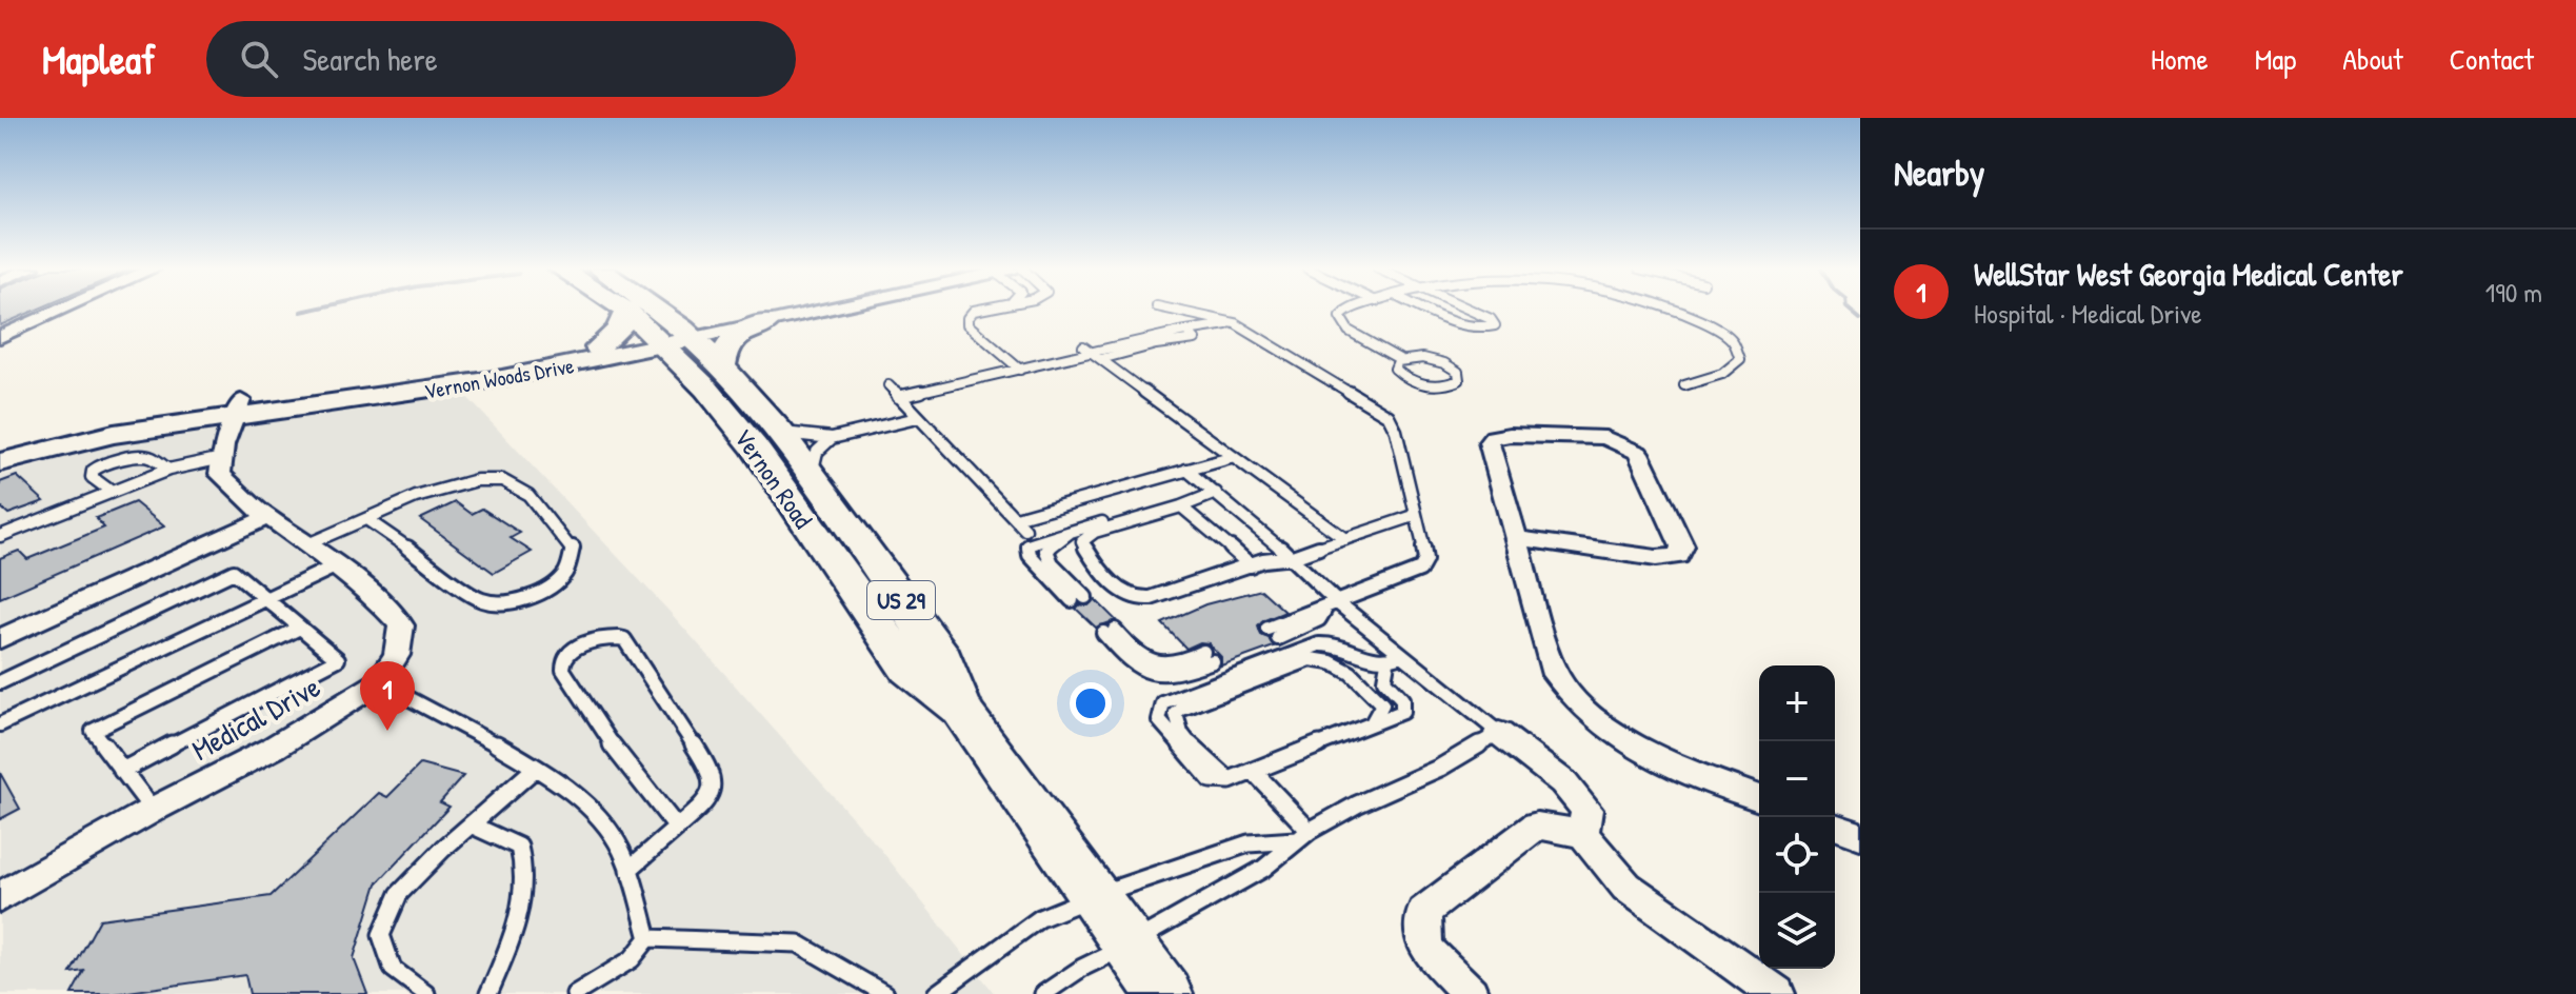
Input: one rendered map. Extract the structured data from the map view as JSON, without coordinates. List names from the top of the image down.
{
  "streets": {
    "main road": ["Vernon Road", "US 29"],
    "street": ["Vernon Woods Drive", "Medical Drive"]
  },
  "crossings": [
    ["Vernon Woods Drive", "Vernon Road"]
  ],
  "page": {
    "header": "Mapleaf",
    "search": "Search here",
    "nav": [
      "Home",
      "Map",
      "About",
      "Contact"
    ],
    "heading": "Nearby",
    "list": [
      {
        "mark": "1",
        "name": "WellStar West Georgia Medical Center",
        "note": "Hospital · Medical Drive",
        "value": "190 m"
      }
    ],
    "pins": "1",
    "map_buttons": ["+", "−"]
  }
}
